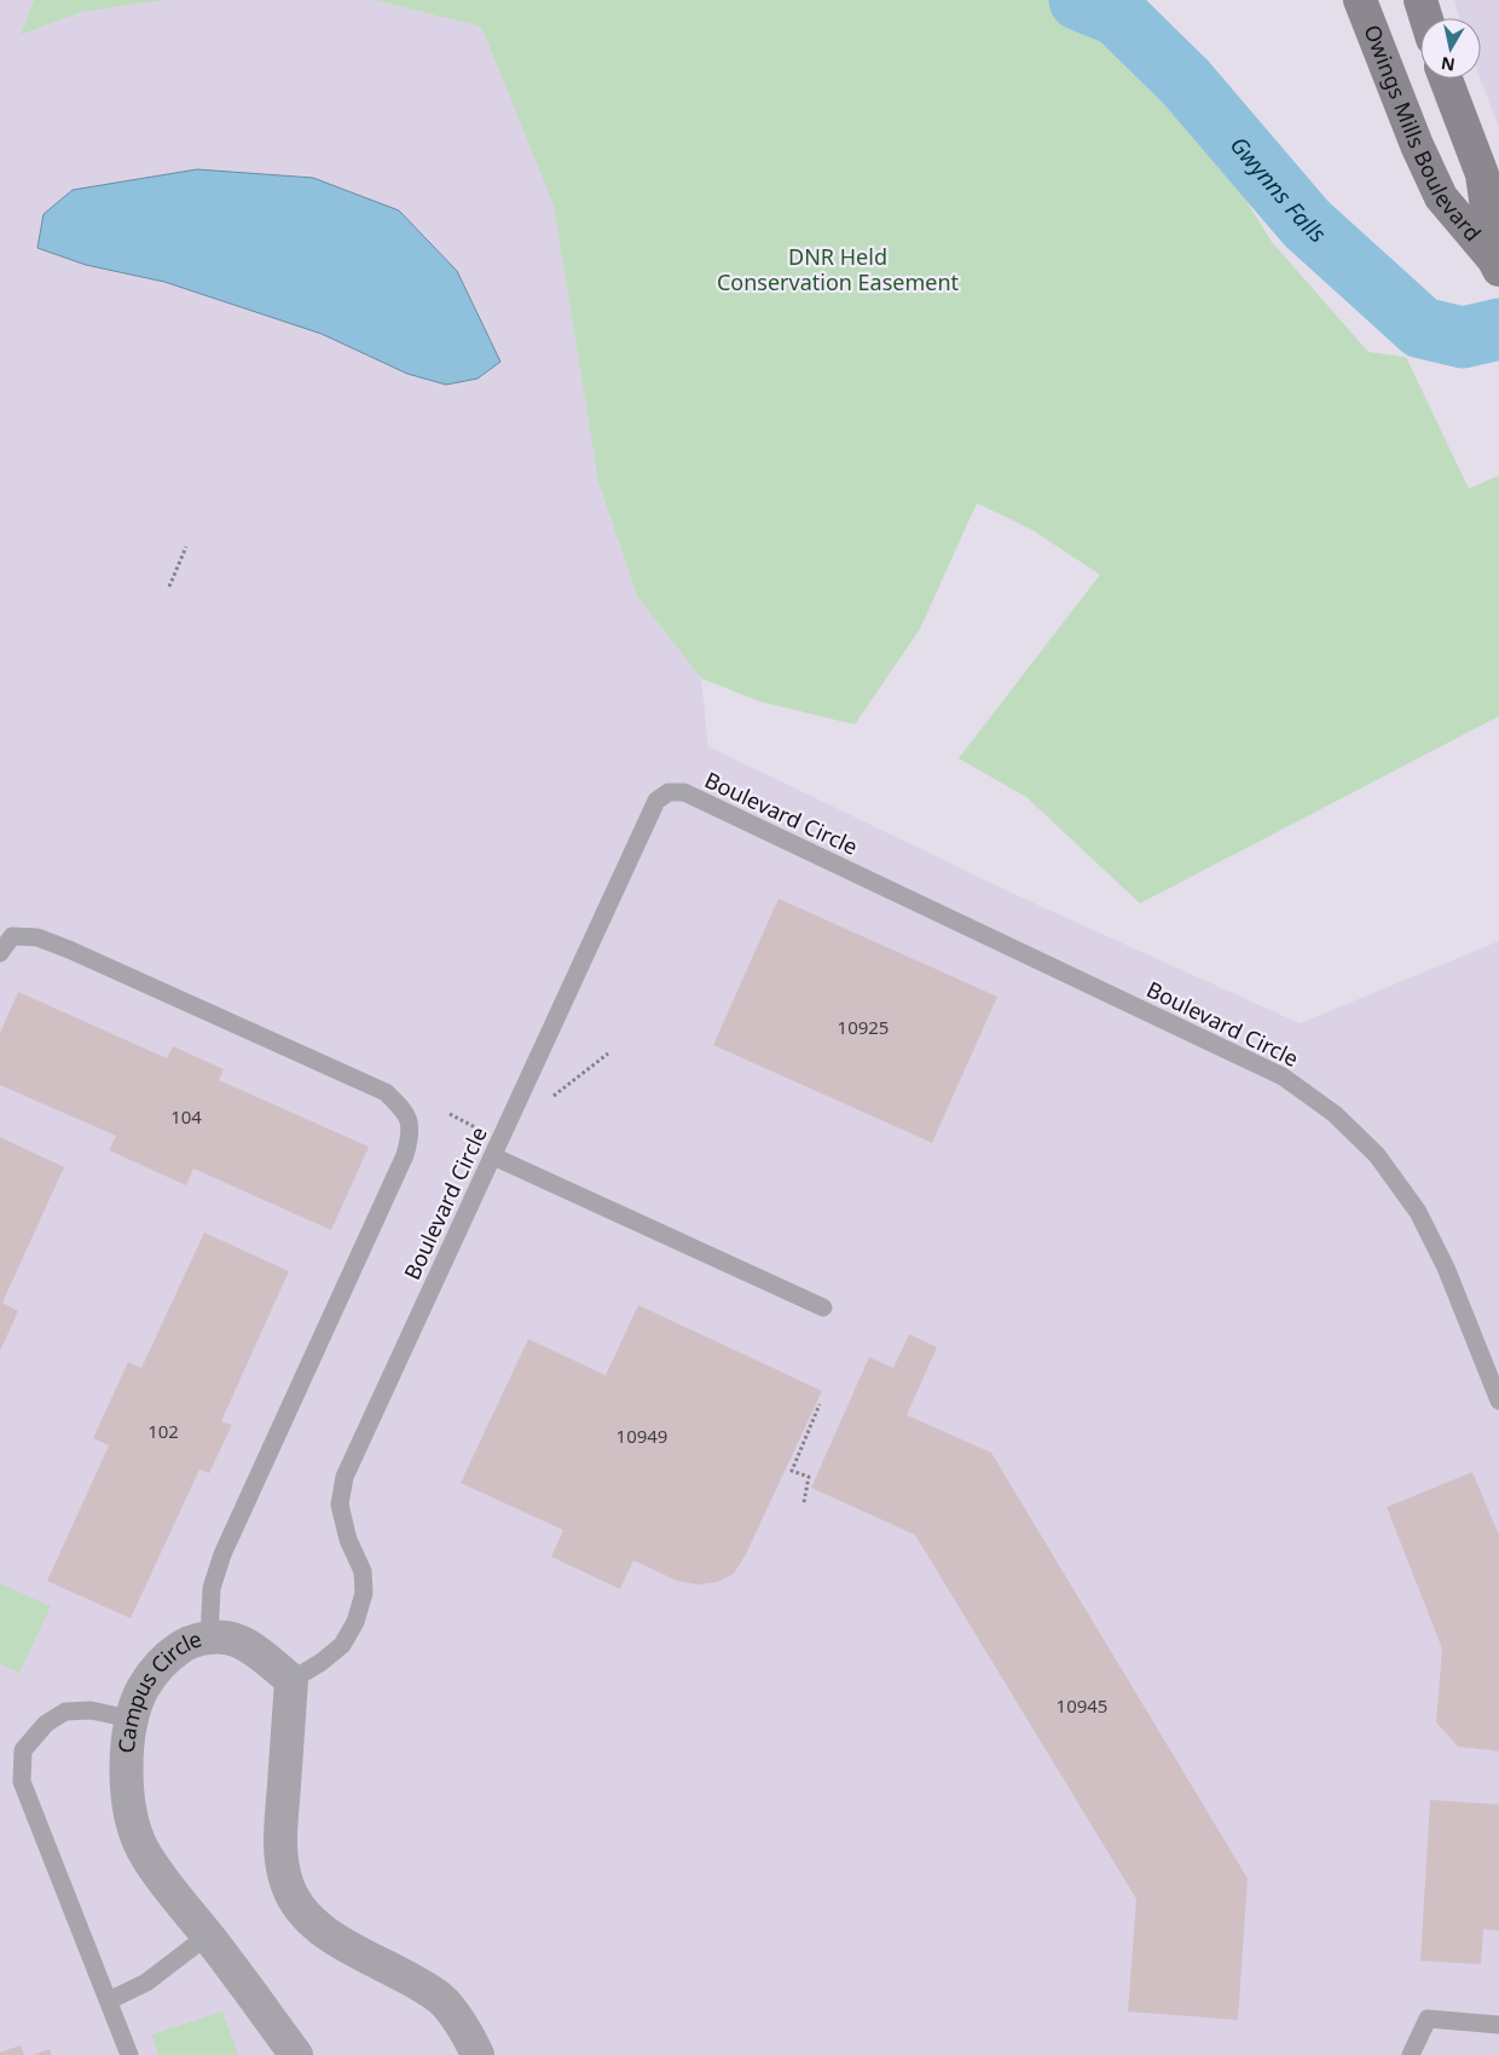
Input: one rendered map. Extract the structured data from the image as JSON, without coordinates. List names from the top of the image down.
{
  "streets": {
    "main road": ["Owings Mills Boulevard"],
    "street": ["Campus Circle"],
    "lane": ["Boulevard Circle"]
  },
  "crossings": [
    ["Boulevard Circle", "Campus Circle"]
  ],
  "water": ["Gwynns Falls"],
  "parks": ["DNR Held Conservation Easement"],
  "house_numbers": [
    "10925",
    "104",
    "102",
    "10949",
    "10945"
  ],
  "north": "bottom"
}
